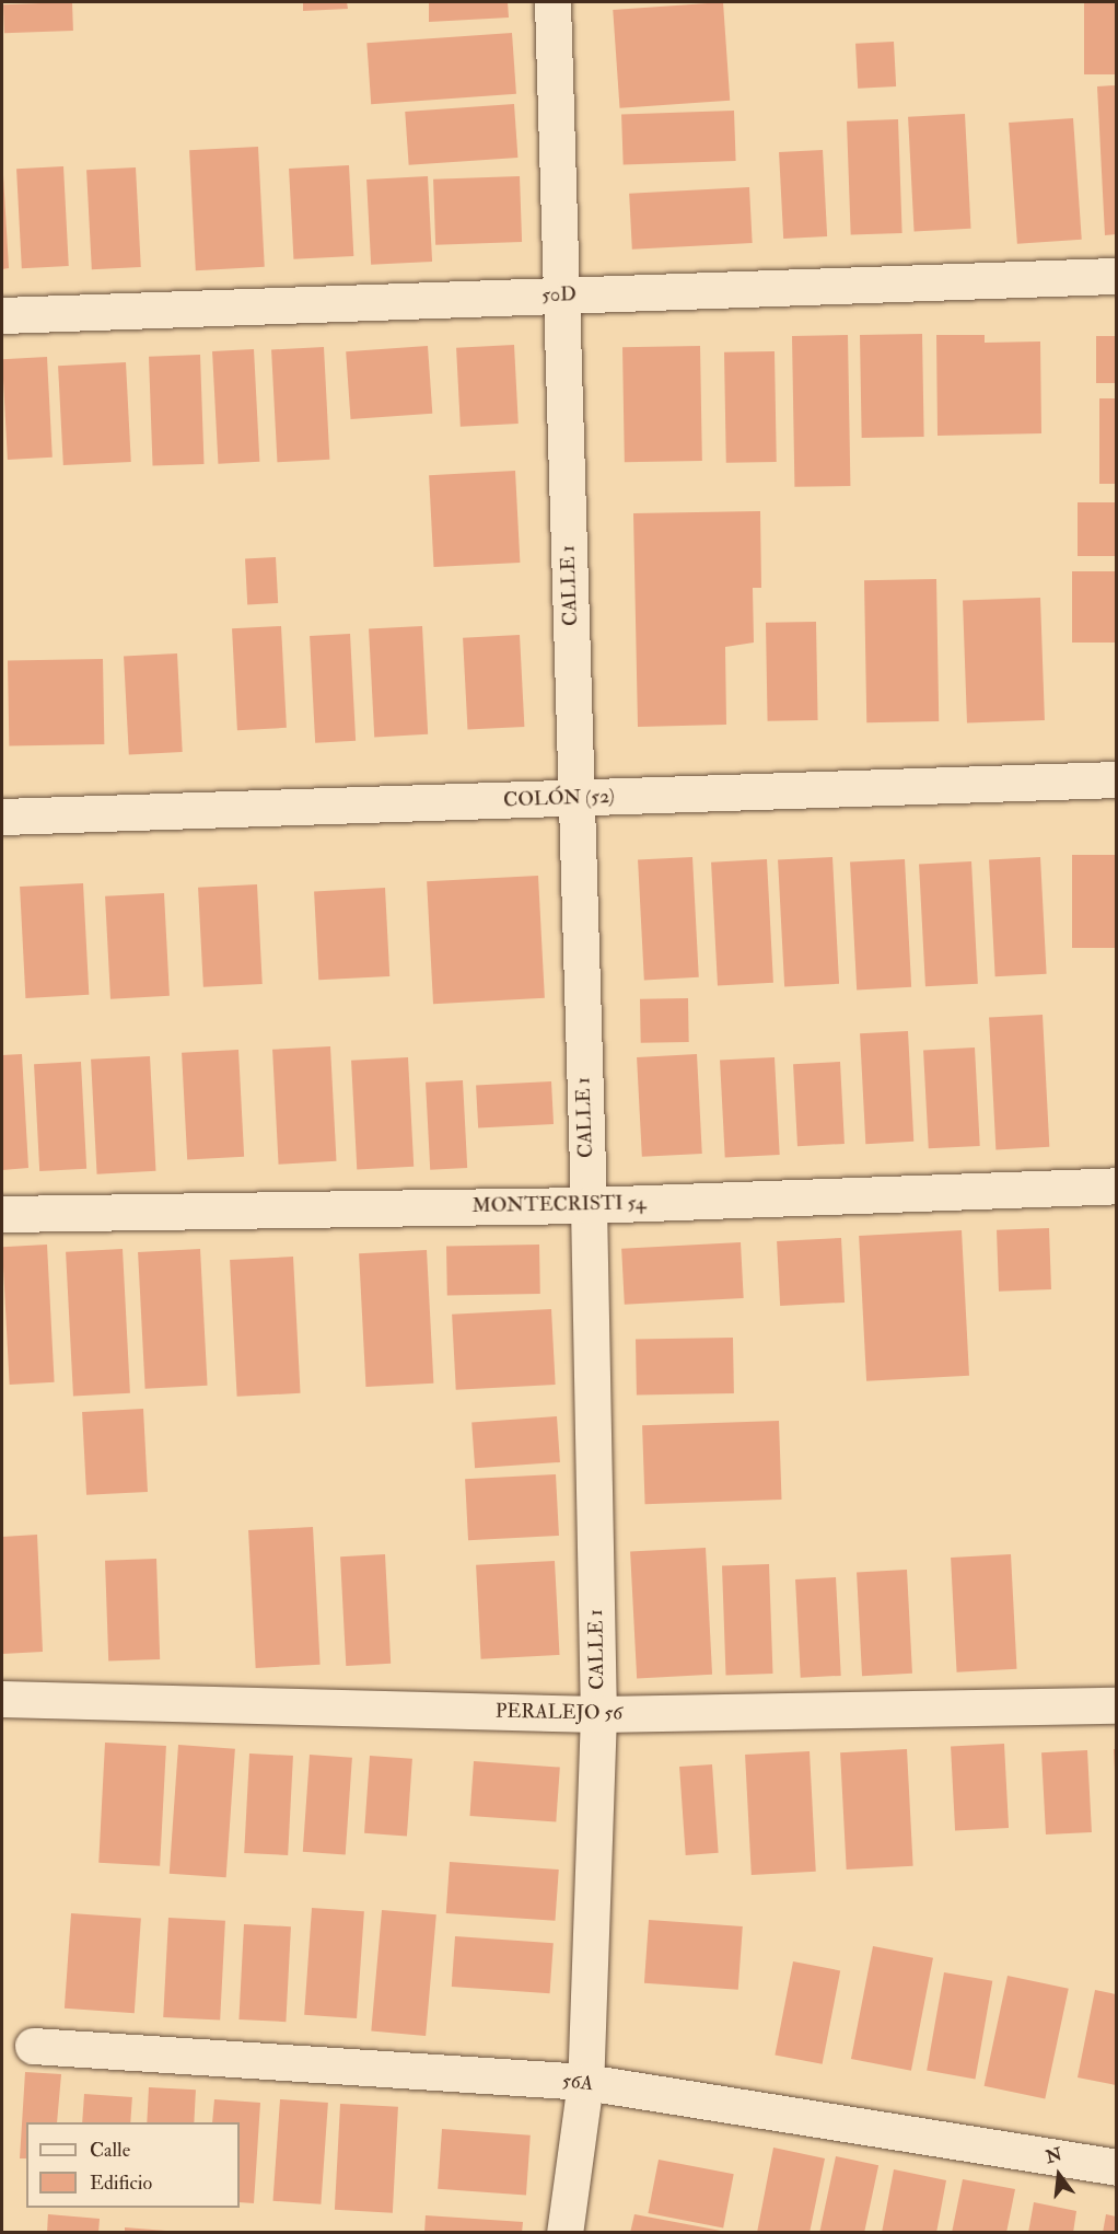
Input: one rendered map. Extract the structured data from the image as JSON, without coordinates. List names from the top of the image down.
{
  "streets": {
    "street": [
      "50D",
      "CALLE 1",
      "COLÓN (52)",
      "MONTECRISTI 54",
      "PERALEJO 56",
      "56A"
    ]
  },
  "crossings": [
    ["50D", "CALLE 1"],
    ["CALLE 1", "COLÓN (52)"],
    ["CALLE 1", "MONTECRISTI 54"],
    ["CALLE 1", "PERALEJO 56"],
    ["CALLE 1", "56A"]
  ],
  "legend": ["Calle", "Edificio"],
  "north": "top"
}
